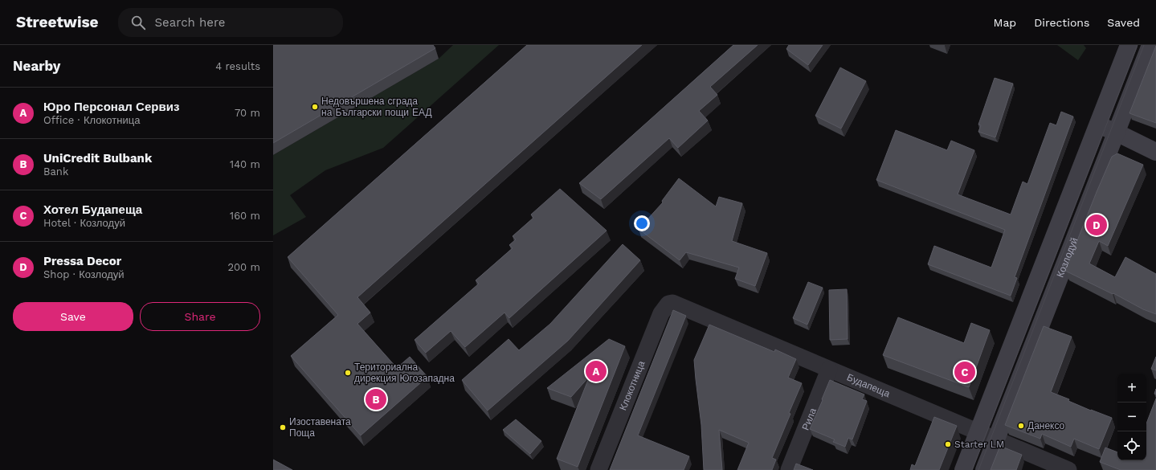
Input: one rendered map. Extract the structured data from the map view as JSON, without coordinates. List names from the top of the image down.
{
  "streets": {
    "main road": ["Козлодуй"],
    "street": ["Клокотница", "Будапеща", "Рила"]
  },
  "crossings": [
    ["Козлодуй", "Будапеща"],
    ["Клокотница", "Будапеща"],
    ["Будапеща", "Рила"]
  ],
  "places": [
    "Недовършена сграда на Български пощи ЕАД",
    "Териториална дирекция Югозападна",
    "Данексо",
    "Изоставената Поща",
    "Starter LM"
  ],
  "page": {
    "header": "Streetwise",
    "search": "Search here",
    "nav": ["Map", "Directions", "Saved"],
    "heading": ["Nearby", "4 results"],
    "list": [
      {
        "mark": "A",
        "name": "Юро Персонал Сервиз",
        "note": "Office · Клокотница",
        "value": "70 m"
      },
      {
        "mark": "B",
        "name": "UniCredit Bulbank",
        "note": "Bank",
        "value": "140 m"
      },
      {
        "mark": "C",
        "name": "Хотел Будапеща",
        "note": "Hotel · Козлодуй",
        "value": "160 m"
      },
      {
        "mark": "D",
        "name": "Pressa Decor",
        "note": "Shop · Козлодуй",
        "value": "200 m"
      }
    ],
    "pins": [
      "D",
      "A",
      "C",
      "B"
    ],
    "buttons": ["Save", "Share"],
    "map_buttons": ["+", "−"]
  }
}
